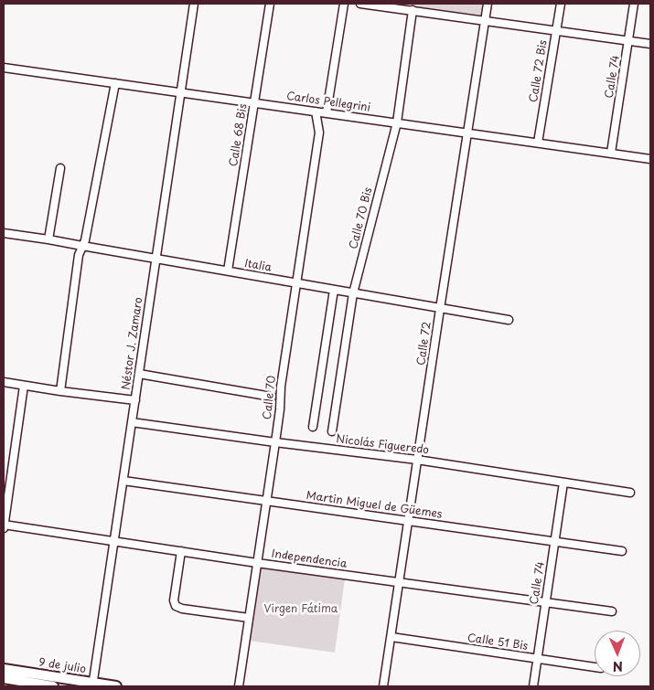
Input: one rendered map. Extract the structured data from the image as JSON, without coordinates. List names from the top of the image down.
{
  "streets": {
    "main road": ["9 de julio"],
    "street": [
      "Calle 72 Bis",
      "Calle 74",
      "Carlos Pellegrini",
      "Calle 68 Bis",
      "Calle 70 Bis",
      "Italia",
      "Néstor J. Zamaro",
      "Calle 72",
      "Calle 70",
      "Nicolás Figueredo",
      "Martin Miguel de Güemes",
      "Independencia",
      "Calle 51 Bis"
    ]
  },
  "crossings": [
    ["Calle 72 Bis", "Carlos Pellegrini"],
    ["Calle 74", "Carlos Pellegrini"],
    ["Calle 74", "Nicolás Figueredo"],
    ["Calle 74", "Martin Miguel de Güemes"],
    ["Calle 74", "Independencia"],
    ["Calle 74", "Calle 51 Bis"],
    ["Carlos Pellegrini", "Calle 68 Bis"],
    ["Carlos Pellegrini", "Calle 70 Bis"],
    ["Carlos Pellegrini", "Néstor J. Zamaro"],
    ["Carlos Pellegrini", "Calle 72"],
    ["Carlos Pellegrini", "Calle 70"],
    ["Calle 68 Bis", "Italia"],
    ["Calle 70 Bis", "Italia"],
    ["Italia", "Néstor J. Zamaro"],
    ["Italia", "Calle 72"],
    ["Italia", "Calle 70"],
    ["Néstor J. Zamaro", "Nicolás Figueredo"],
    ["Néstor J. Zamaro", "Martin Miguel de Güemes"],
    ["Néstor J. Zamaro", "Independencia"],
    ["Néstor J. Zamaro", "9 de julio"],
    ["Calle 72", "Nicolás Figueredo"],
    ["Calle 72", "Martin Miguel de Güemes"],
    ["Calle 72", "Independencia"],
    ["Calle 72", "Calle 51 Bis"],
    ["Calle 70", "Nicolás Figueredo"],
    ["Calle 70", "Martin Miguel de Güemes"],
    ["Calle 70", "Independencia"]
  ],
  "parks": ["Virgen Fátima"],
  "north": "bottom"
}
